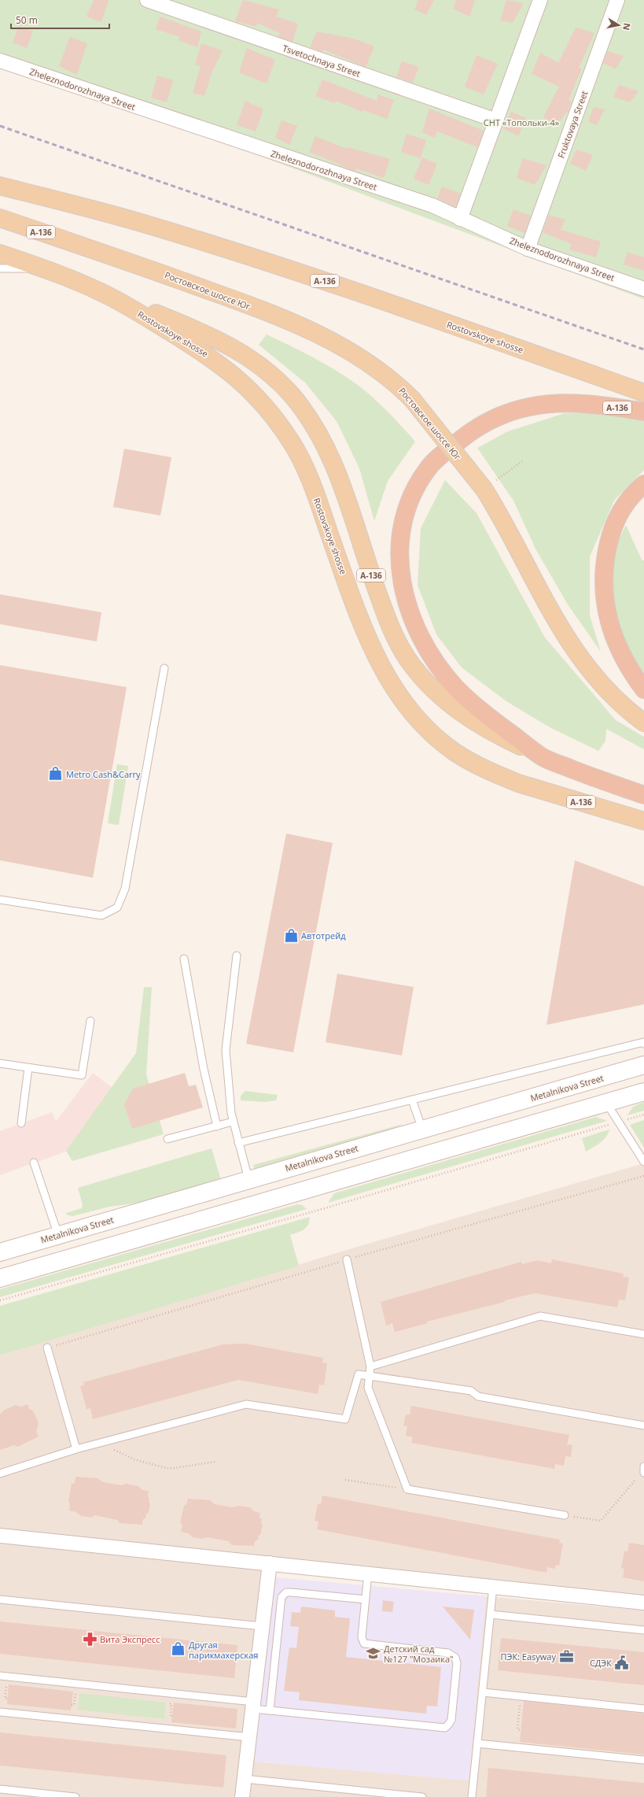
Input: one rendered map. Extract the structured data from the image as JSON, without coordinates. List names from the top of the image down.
{
  "streets": {
    "highway": ["А-136"],
    "main road": ["Ростовское шоссе Юг", "Rostovskoye shosse", "Metalnikova Street"],
    "street": ["Tsvetochnaya Street", "Zheleznodorozhnaya Street", "Fruktovaya Street"]
  },
  "crossings": [
    ["Zheleznodorozhnaya Street", "Fruktovaya Street"],
    ["А-136", "Rostovskoye shosse"]
  ],
  "parks": ["СНТ «Топольки-4»"],
  "places": {
    "shop": ["Metro Cash&Carry", "Автотрейд", "Другая парикмахерская"],
    "pharmacy": ["Вита Экспресс"],
    "school or university": ["Детский сад №127 \"Мозаика\""],
    "office": ["ПЭК: Easyway"],
    "public building": ["СДЭК"]
  },
  "scale_bar": "50 m",
  "north": "right"
}
